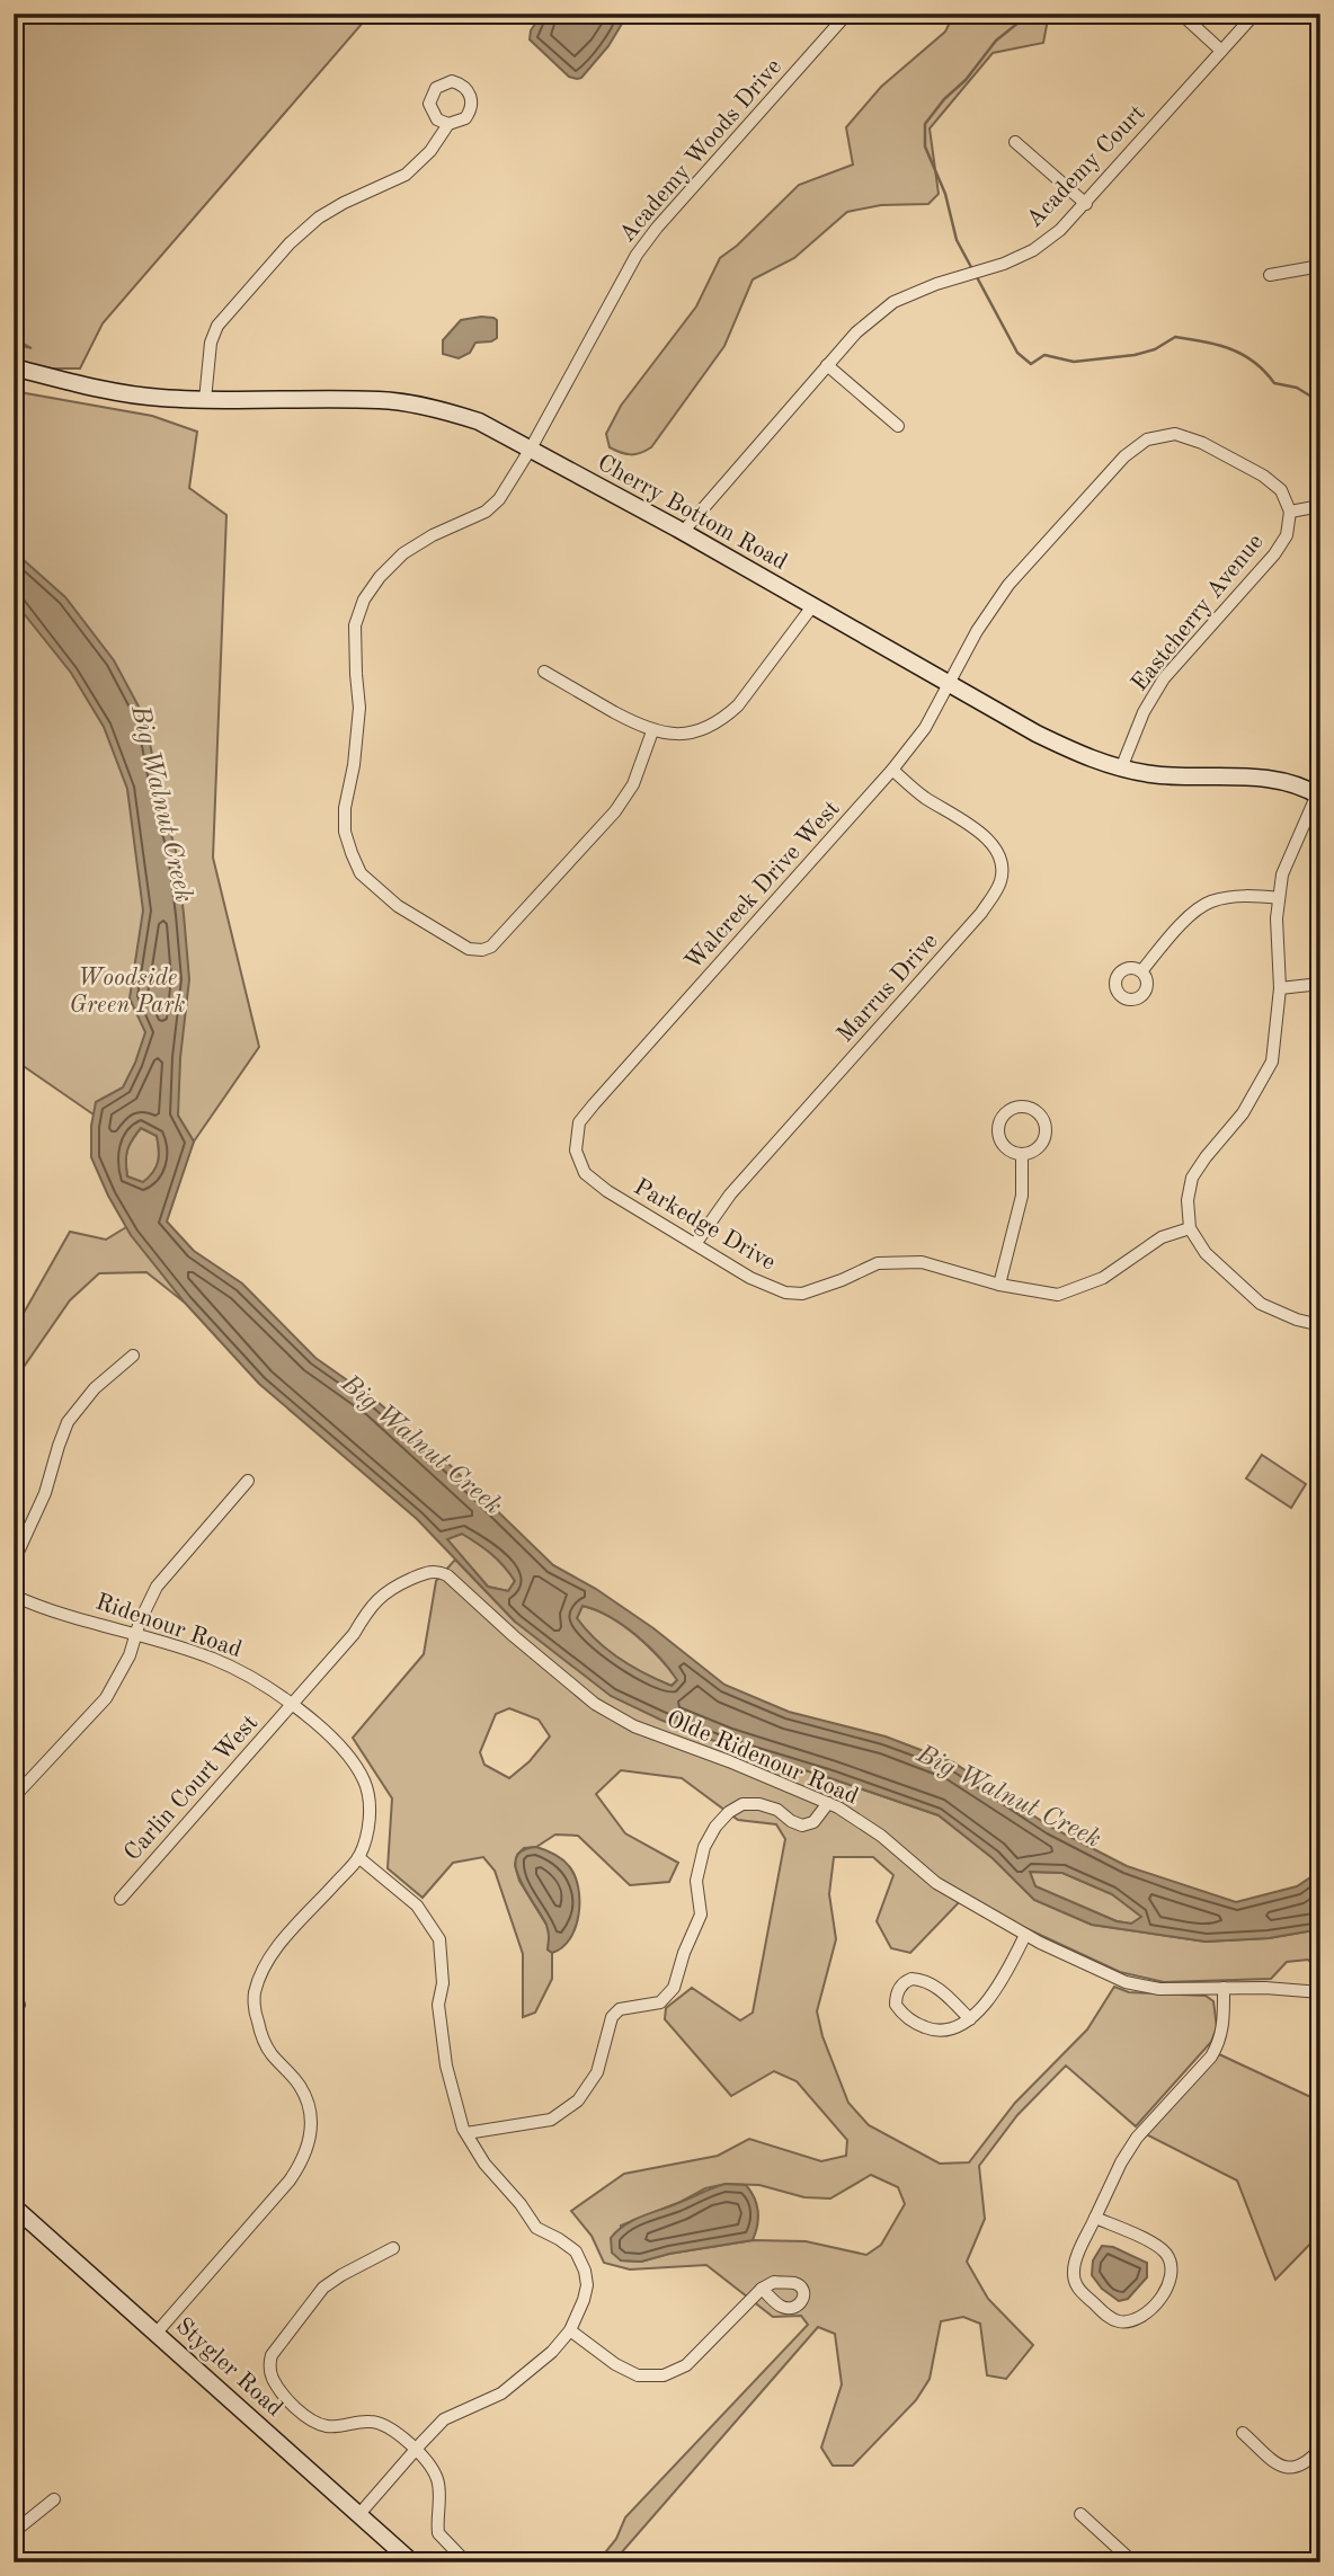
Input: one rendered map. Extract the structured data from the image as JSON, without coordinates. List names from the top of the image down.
{
  "streets": {
    "main road": ["Cherry Bottom Road", "Stygler Road"],
    "street": [
      "Academy Woods Drive",
      "Academy Court",
      "Eastcherry Avenue",
      "Walcreek Drive West",
      "Marrus Drive",
      "Parkedge Drive",
      "Ridenour Road",
      "Olde Ridenour Road",
      "Carlin Court West"
    ]
  },
  "crossings": [
    ["Academy Woods Drive", "Cherry Bottom Road"],
    ["Academy Court", "Cherry Bottom Road"],
    ["Cherry Bottom Road", "Eastcherry Avenue"],
    ["Cherry Bottom Road", "Walcreek Drive West"],
    ["Eastcherry Avenue", "Walcreek Drive West"],
    ["Walcreek Drive West", "Marrus Drive"],
    ["Walcreek Drive West", "Parkedge Drive"],
    ["Marrus Drive", "Parkedge Drive"],
    ["Ridenour Road", "Carlin Court West"],
    ["Ridenour Road", "Stygler Road"],
    ["Olde Ridenour Road", "Carlin Court West"]
  ],
  "water": ["Big Walnut Creek"],
  "parks": ["Woodside Green Park"]
}
